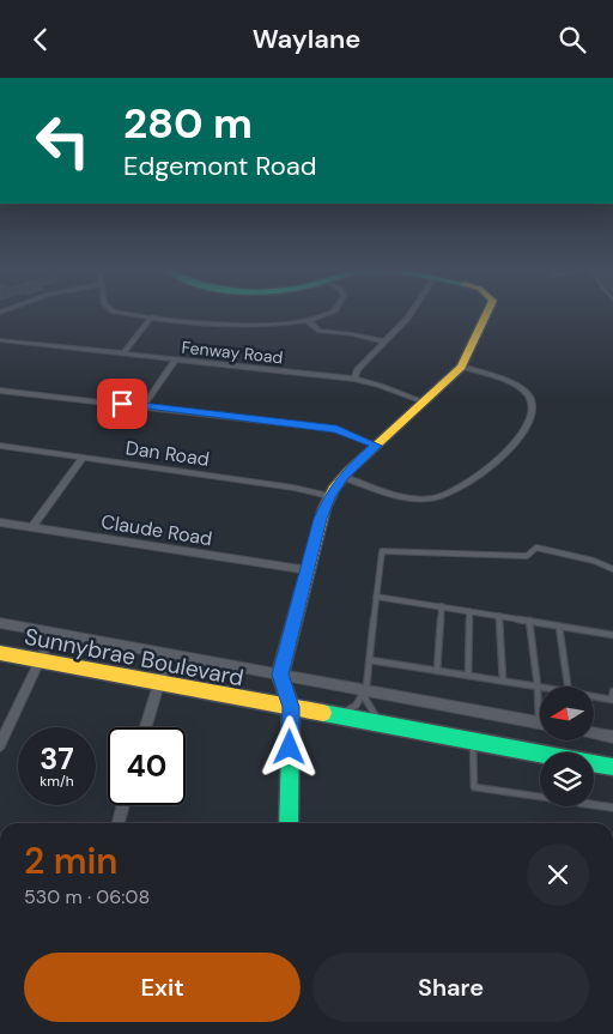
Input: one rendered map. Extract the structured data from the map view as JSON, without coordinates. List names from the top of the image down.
{
  "streets": {
    "street": [
      "Fenway Road",
      "Dan Road",
      "Claude Road",
      "Sunnybrae Boulevard"
    ]
  },
  "north": "left",
  "page": {
    "header": "Waylane",
    "turn": ["280 m", "Edgemont Road"],
    "speed": "37 km/h",
    "limit": "40",
    "heading": ["2 min", "530 m · 06:08"],
    "buttons": ["Exit", "Share"]
  }
}
